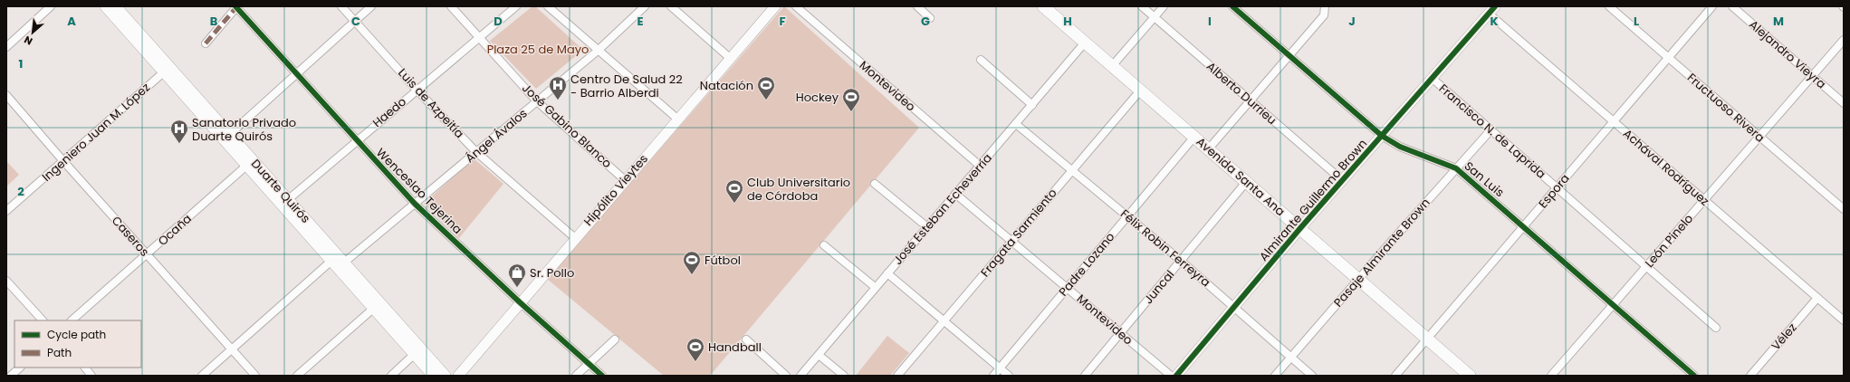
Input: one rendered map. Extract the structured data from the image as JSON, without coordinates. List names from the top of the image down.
{
  "streets": {
    "main road": [
      "Avenida Santa Ana",
      "Hipólito Vieytes",
      "Duarte Quirós",
      "Almirante Guillermo Brown"
    ],
    "street": [
      "Alejandro Vieyra",
      "Montevideo",
      "Alberto Durrieu",
      "Luis de Azpeitía",
      "Fructuoso Rivera",
      "Haedo",
      "José Gabino Blanco",
      "Francisco N. de Laprida",
      "Ingeniero Juan M. López",
      "Ángel Ávalos",
      "Achával Rodríguez",
      "San Luis",
      "Wenceslao Tejerina",
      "Espora",
      "José Esteban Echeverría",
      "Ocaña",
      "Fragata Sarmiento",
      "Caseros",
      "León Pinelo",
      "Félix Robin Ferreyra",
      "Pasaje Almirante Brown",
      "Padre Lozano",
      "Juncal",
      "Vélez"
    ]
  },
  "crossings": [
    ["Alejandro Vieyra", "León Pinelo"],
    ["Montevideo", "José Esteban Echeverría"],
    ["Montevideo", "Fragata Sarmiento"],
    ["Montevideo", "Padre Lozano"],
    ["Montevideo", "Juncal"],
    ["Alberto Durrieu", "Almirante Guillermo Brown"],
    ["Luis de Azpeitía", "Haedo"],
    ["Luis de Azpeitía", "Ángel Ávalos"],
    ["Luis de Azpeitía", "Hipólito Vieytes"],
    ["Fructuoso Rivera", "Espora"],
    ["Fructuoso Rivera", "León Pinelo"],
    ["Haedo", "José Gabino Blanco"],
    ["Haedo", "Duarte Quirós"],
    ["Haedo", "Wenceslao Tejerina"],
    ["José Gabino Blanco", "Ángel Ávalos"],
    ["José Gabino Blanco", "Hipólito Vieytes"],
    ["Francisco N. de Laprida", "Espora"],
    ["Francisco N. de Laprida", "Almirante Guillermo Brown"],
    ["Francisco N. de Laprida", "León Pinelo"],
    ["Francisco N. de Laprida", "Pasaje Almirante Brown"],
    ["Ingeniero Juan M. López", "Duarte Quirós"],
    ["Ingeniero Juan M. López", "Caseros"],
    ["Ángel Ávalos", "Duarte Quirós"],
    ["Ángel Ávalos", "Wenceslao Tejerina"],
    ["Achával Rodríguez", "Espora"],
    ["Achával Rodríguez", "Almirante Guillermo Brown"],
    ["Achával Rodríguez", "León Pinelo"],
    ["Achával Rodríguez", "Vélez"],
    ["Avenida Santa Ana", "Espora"],
    ["Avenida Santa Ana", "Almirante Guillermo Brown"],
    ["Avenida Santa Ana", "José Esteban Echeverría"],
    ["Avenida Santa Ana", "Fragata Sarmiento"],
    ["Avenida Santa Ana", "Pasaje Almirante Brown"],
    ["Avenida Santa Ana", "Padre Lozano"],
    ["Avenida Santa Ana", "Juncal"],
    ["San Luis", "Espora"],
    ["San Luis", "Almirante Guillermo Brown"],
    ["San Luis", "León Pinelo"],
    ["San Luis", "Pasaje Almirante Brown"],
    ["Hipólito Vieytes", "Wenceslao Tejerina"],
    ["Duarte Quirós", "Ocaña"],
    ["Almirante Guillermo Brown", "Félix Robin Ferreyra"],
    ["José Esteban Echeverría", "Félix Robin Ferreyra"],
    ["Ocaña", "Caseros"],
    ["Fragata Sarmiento", "Félix Robin Ferreyra"],
    ["Félix Robin Ferreyra", "Pasaje Almirante Brown"],
    ["Félix Robin Ferreyra", "Padre Lozano"],
    ["Félix Robin Ferreyra", "Juncal"]
  ],
  "parks": ["Plaza 25 de Mayo"],
  "places": {
    "hospital": ["Centro De Salud 22 - Barrio Alberdi", "Sanatorio Privado Duarte Quirós"],
    "sports": [
      "Natación",
      "Hockey",
      "Club Universitario de Córdoba",
      "Fútbol",
      "Handball"
    ],
    "shop": ["Sr. Pollo"]
  },
  "legend": ["Cycle path", "Path"],
  "north": "bottom left",
  "grid": {
    "columns": [
      "A",
      "B",
      "C",
      "D",
      "E",
      "F",
      "G",
      "H",
      "I",
      "J",
      "K",
      "L",
      "M"
    ],
    "rows": ["1", "2"]
  }
}
